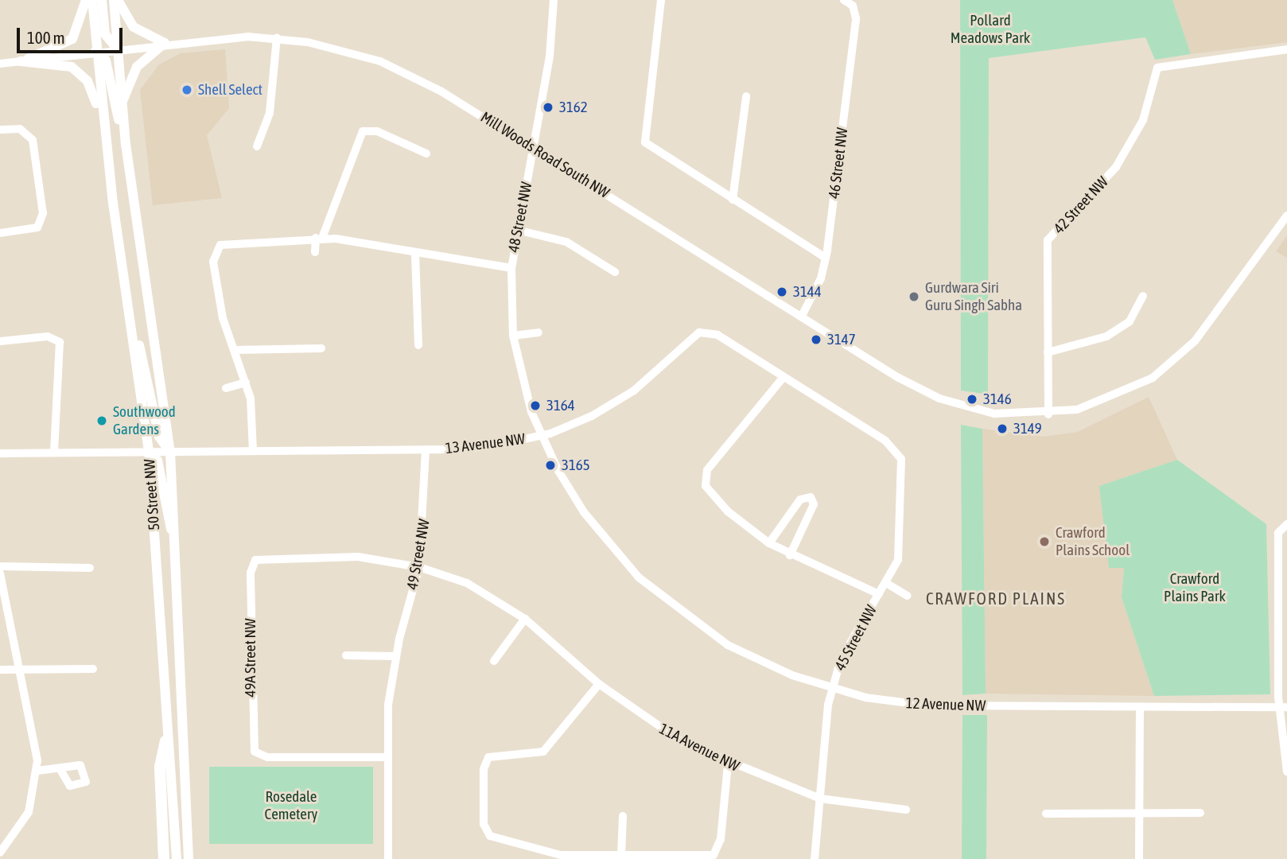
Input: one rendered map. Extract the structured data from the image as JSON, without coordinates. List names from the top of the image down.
{
  "streets": {
    "main road": ["50 Street NW"],
    "street": [
      "Mill Woods Road South NW",
      "46 Street NW",
      "42 Street NW",
      "48 Street NW",
      "13 Avenue NW",
      "49 Street NW",
      "45 Street NW",
      "49A Street NW",
      "12 Avenue NW",
      "11A Avenue NW"
    ]
  },
  "crossings": [
    ["Mill Woods Road South NW", "46 Street NW"],
    ["Mill Woods Road South NW", "42 Street NW"],
    ["Mill Woods Road South NW", "48 Street NW"],
    ["Mill Woods Road South NW", "50 Street NW"],
    ["48 Street NW", "13 Avenue NW"],
    ["48 Street NW", "12 Avenue NW"],
    ["13 Avenue NW", "50 Street NW"],
    ["13 Avenue NW", "49 Street NW"],
    ["13 Avenue NW", "45 Street NW"],
    ["49 Street NW", "49A Street NW"],
    ["49 Street NW", "11A Avenue NW"],
    ["45 Street NW", "12 Avenue NW"],
    ["45 Street NW", "11A Avenue NW"],
    ["49A Street NW", "11A Avenue NW"]
  ],
  "districts": ["CRAWFORD PLAINS"],
  "parks": ["Pollard Meadows Park", "Crawford Plains Park", "Rosedale Cemetery"],
  "places": [
    "Shell Select",
    "3162",
    "3144",
    "Gurdwara Siri Guru Singh Sabha",
    "3147",
    "3146",
    "3164",
    "Southwood Gardens",
    "3149",
    "3165",
    "Crawford Plains School"
  ],
  "scale_bar": "100 m"
}
